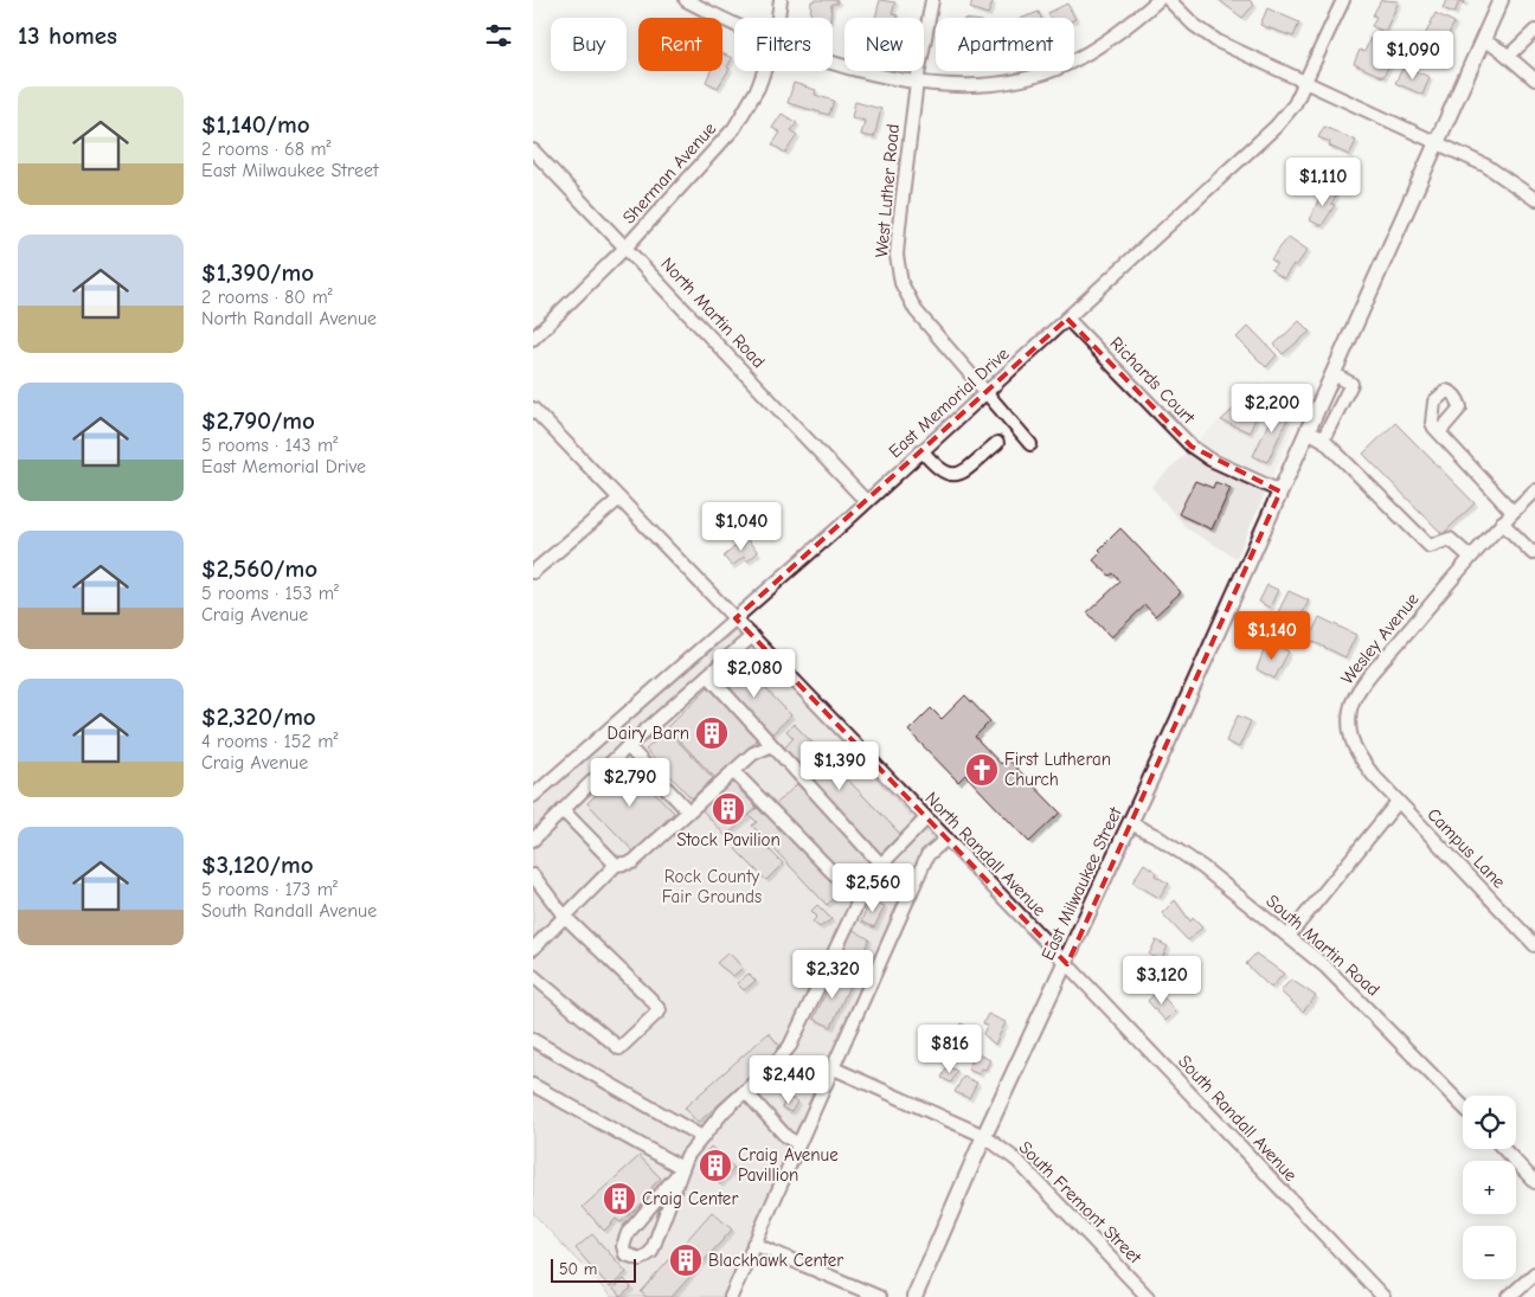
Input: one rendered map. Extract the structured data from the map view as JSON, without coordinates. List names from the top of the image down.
{
  "streets": {
    "main road": ["East Milwaukee Street"],
    "street": [
      "Sherman Avenue",
      "West Luther Road",
      "North Martin Road",
      "Richards Court",
      "East Memorial Drive",
      "Wesley Avenue",
      "Campus Lane",
      "North Randall Avenue",
      "South Martin Road",
      "South Randall Avenue",
      "South Fremont Street"
    ]
  },
  "crossings": [
    ["Sherman Avenue", "North Martin Road"],
    ["West Luther Road", "East Memorial Drive"],
    ["North Martin Road", "East Memorial Drive"],
    ["Richards Court", "East Memorial Drive"],
    ["Richards Court", "East Milwaukee Street"],
    ["East Memorial Drive", "North Randall Avenue"],
    ["Wesley Avenue", "Campus Lane"],
    ["North Randall Avenue", "East Milwaukee Street"],
    ["North Randall Avenue", "South Randall Avenue"],
    ["East Milwaukee Street", "South Martin Road"],
    ["East Milwaukee Street", "South Randall Avenue"],
    ["East Milwaukee Street", "South Fremont Street"]
  ],
  "parks": ["Rock County Fair Grounds"],
  "places": {
    "building": [
      "Dairy Barn",
      "Stock Pavilion",
      "Craig Avenue Pavillion",
      "Craig Center",
      "Blackhawk Center"
    ],
    "church": ["First Lutheran Church"]
  },
  "scale_bar": "50 m",
  "page": {
    "heading": "13 homes",
    "chip": [
      "Buy",
      "Rent",
      "Filters",
      "New",
      "Apartment"
    ],
    "price": [
      "$1,090",
      "$1,110",
      "$2,200",
      "$1,040",
      "$1,140",
      "$2,080",
      "$1,390",
      "$2,790",
      "$2,560",
      "$2,320",
      "$3,120",
      "$816",
      "$2,440"
    ],
    "list": [
      {
        "name": "$1,140/mo",
        "note": "2 rooms · 68 m² · East Milwaukee Street"
      },
      {
        "name": "$1,390/mo",
        "note": "2 rooms · 80 m² · North Randall Avenue"
      },
      {
        "name": "$2,790/mo",
        "note": "5 rooms · 143 m² · East Memorial Drive"
      },
      {
        "name": "$2,560/mo",
        "note": "5 rooms · 153 m² · Craig Avenue"
      },
      {
        "name": "$2,320/mo",
        "note": "4 rooms · 152 m² · Craig Avenue"
      },
      {
        "name": "$3,120/mo",
        "note": "5 rooms · 173 m² · South Randall Avenue"
      }
    ],
    "map_buttons": ["+", "−"],
    "scale": "50 m"
  }
}
